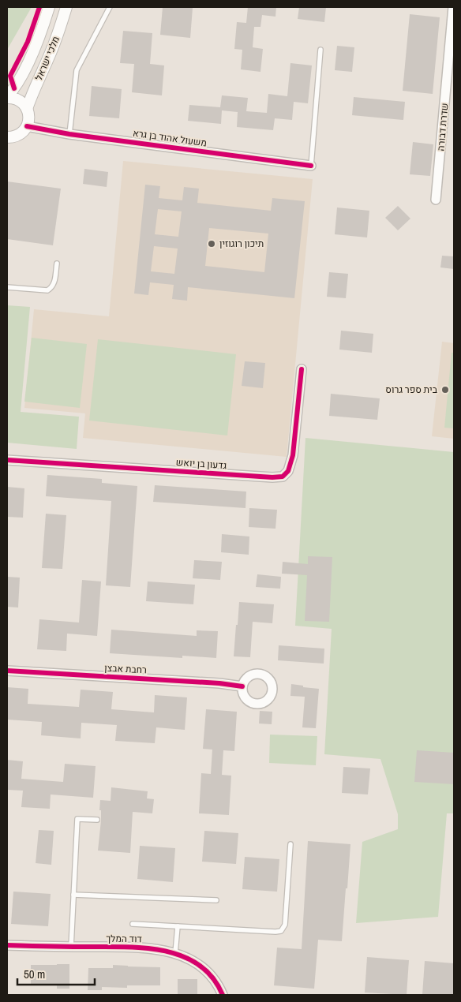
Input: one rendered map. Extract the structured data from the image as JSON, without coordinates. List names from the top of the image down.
{
  "streets": {
    "street": [
      "מלכי ישראל",
      "שדרת דבורה",
      "משעול אהוד בן גרא",
      "גדעון בן יואש",
      "רחבת אבצן",
      "דוד המלך"
    ]
  },
  "crossings": [
    ["מלכי ישראל", "משעול אהוד בן גרא"]
  ],
  "places": ["תיכון רוגוזין", "בית ספר גרוס"],
  "scale_bar": "50 m"
}
